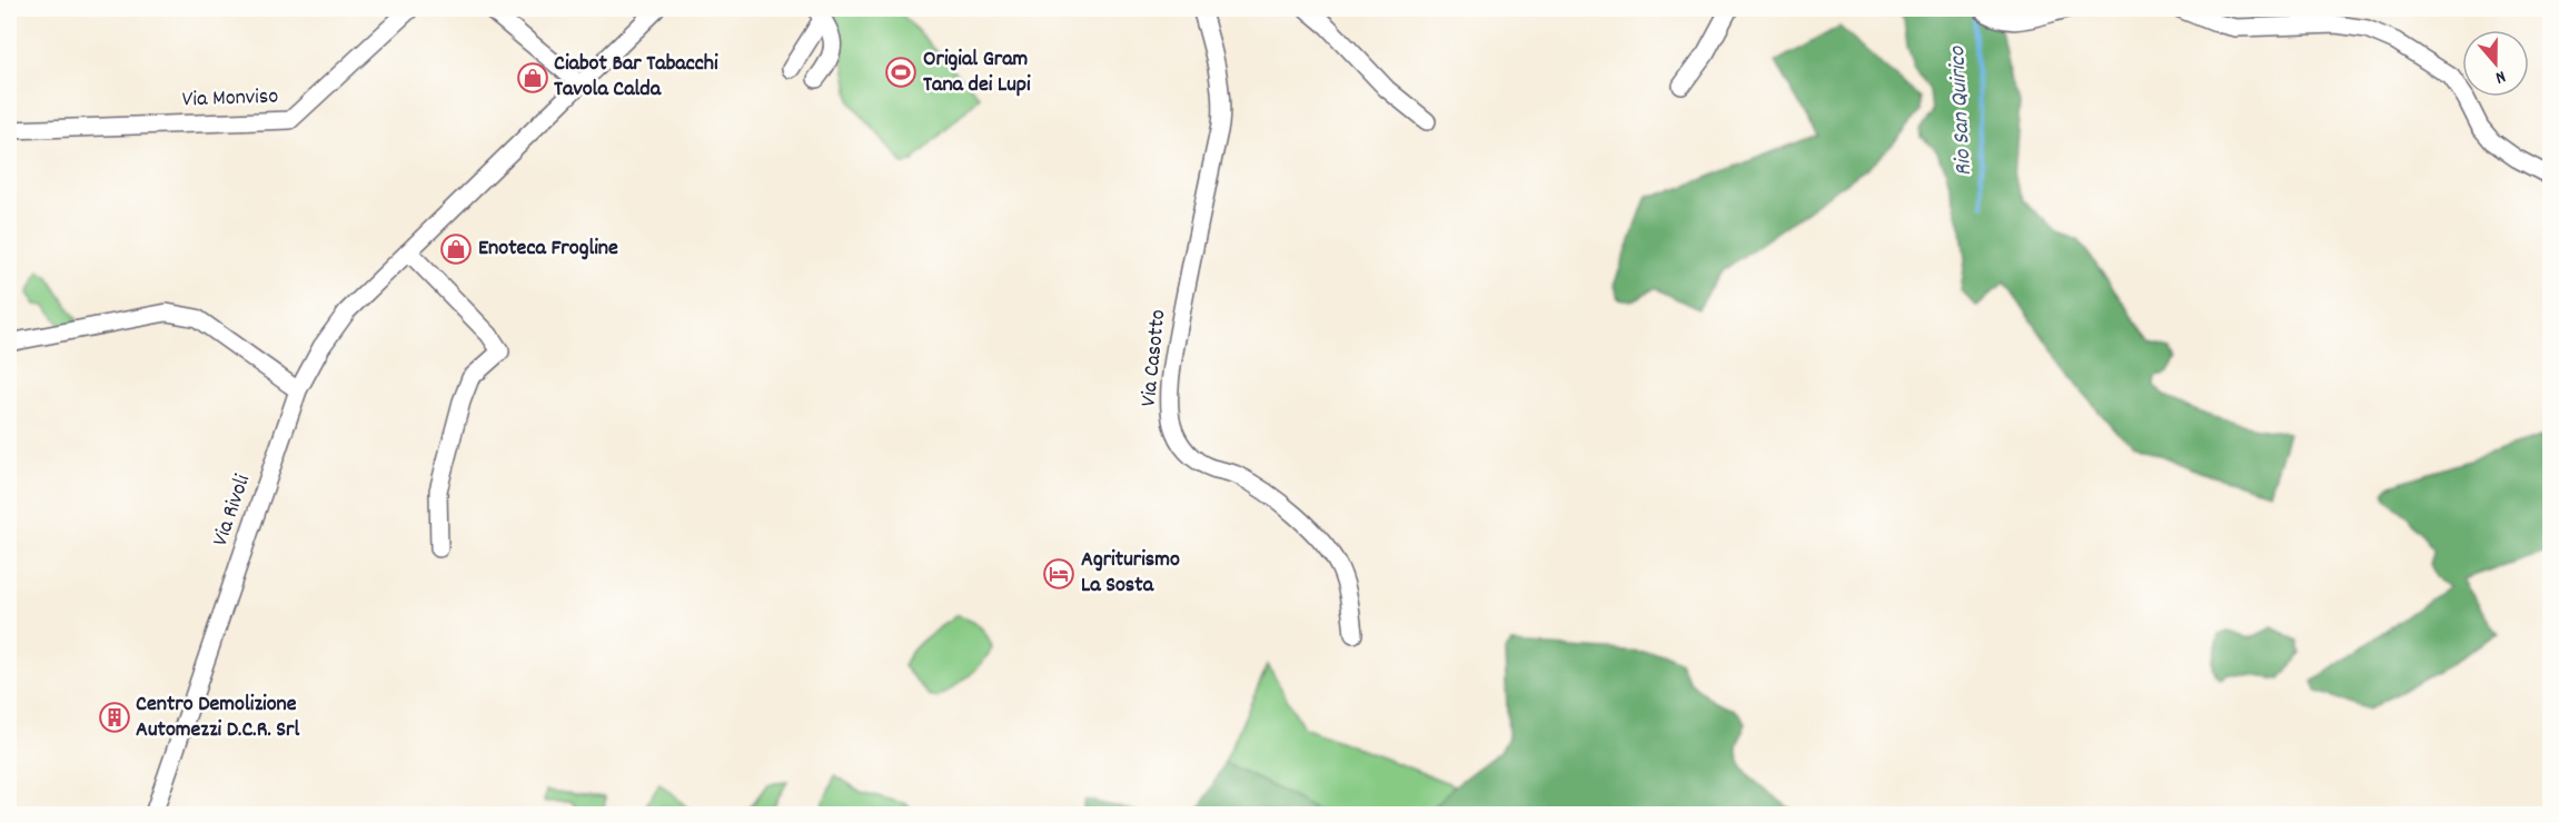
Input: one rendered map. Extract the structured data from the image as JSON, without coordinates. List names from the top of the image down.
{
  "streets": {
    "street": ["Via Monviso", "Via Casotto", "Via Rivoli"]
  },
  "water": ["Rio San Quirico"],
  "places": {
    "sports": ["Origial Gram Tana dei Lupi"],
    "shop": ["Ciabot Bar Tabacchi Tavola Calda", "Enoteca Frogline"],
    "hotel": ["Agriturismo La Sosta"],
    "building": ["Centro Demolizione Automezzi D.C.R. Srl"]
  },
  "north": "bottom"
}
